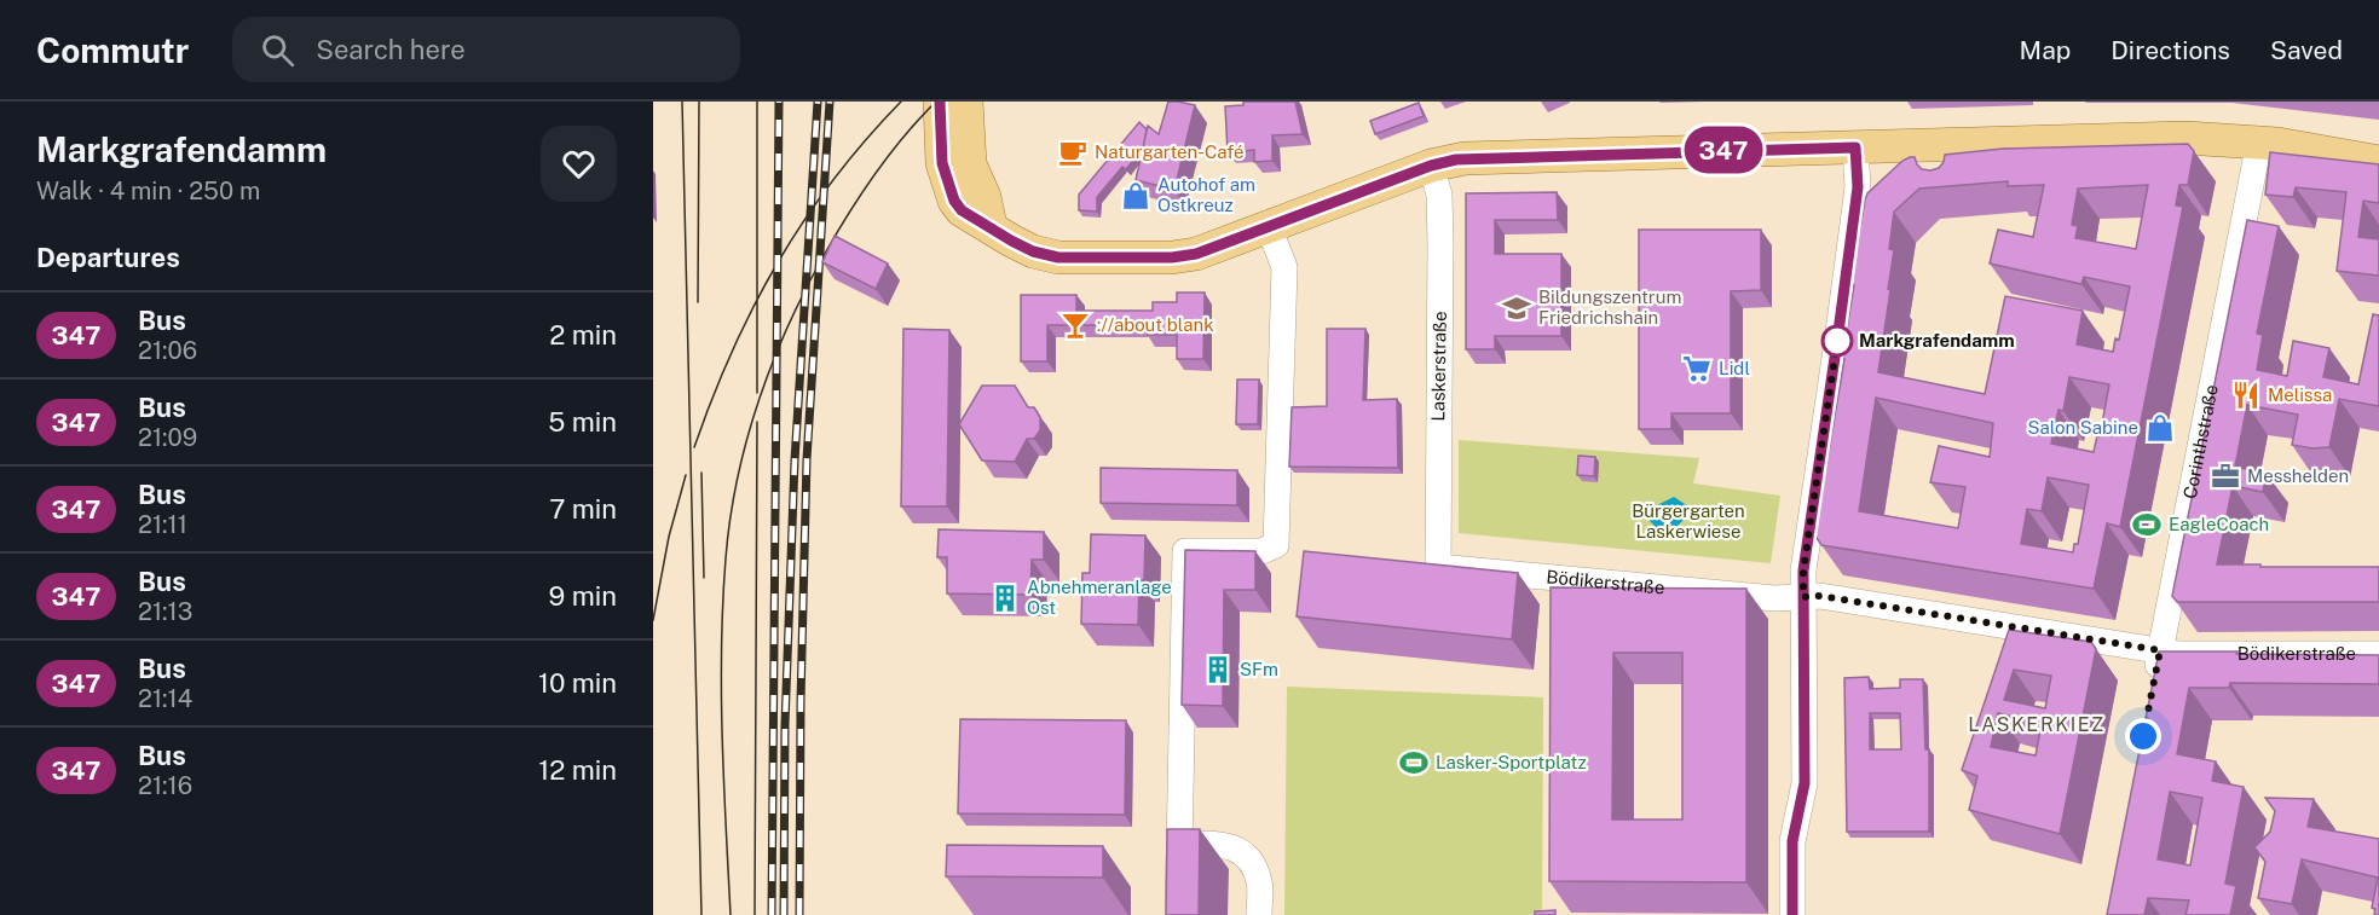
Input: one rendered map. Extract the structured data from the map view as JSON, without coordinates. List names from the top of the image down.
{
  "streets": {
    "street": ["Laskerstraße", "Corinthstraße", "Bödikerstraße"]
  },
  "crossings": [
    ["Laskerstraße", "Bödikerstraße"],
    ["Corinthstraße", "Bödikerstraße"]
  ],
  "districts": ["LASKERKIEZ"],
  "parks": ["Bürgergarten Laskerwiese"],
  "places": {
    "cafe": ["Naturgarten-Café"],
    "shop": ["Autohof am Ostkreuz", "Salon Sabine"],
    "school or university": ["Bildungszentrum Friedrichshain"],
    "bar": ["://about blank"],
    "other": ["Markgrafendamm"],
    "supermarket": ["Lidl"],
    "restaurant": ["Melissa"],
    "office": ["Messhelden"],
    "sports": ["EagleCoach", "Lasker-Sportplatz"],
    "building": ["Abnehmeranlage Ost", "SFm"]
  },
  "lines": ["bus line 347"],
  "page": {
    "header": "Commutr",
    "search": "Search here",
    "nav": ["Map", "Directions", "Saved"],
    "heading": [
      ["Markgrafendamm", "Walk · 4 min · 250 m"],
      "Departures"
    ],
    "on_map": "347",
    "list": [
      {
        "mark": "347",
        "name": "Bus",
        "note": "21:06",
        "value": "2 min"
      },
      {
        "mark": "347",
        "name": "Bus",
        "note": "21:09",
        "value": "5 min"
      },
      {
        "mark": "347",
        "name": "Bus",
        "note": "21:11",
        "value": "7 min"
      },
      {
        "mark": "347",
        "name": "Bus",
        "note": "21:13",
        "value": "9 min"
      },
      {
        "mark": "347",
        "name": "Bus",
        "note": "21:14",
        "value": "10 min"
      },
      {
        "mark": "347",
        "name": "Bus",
        "note": "21:16",
        "value": "12 min"
      }
    ]
  }
}
